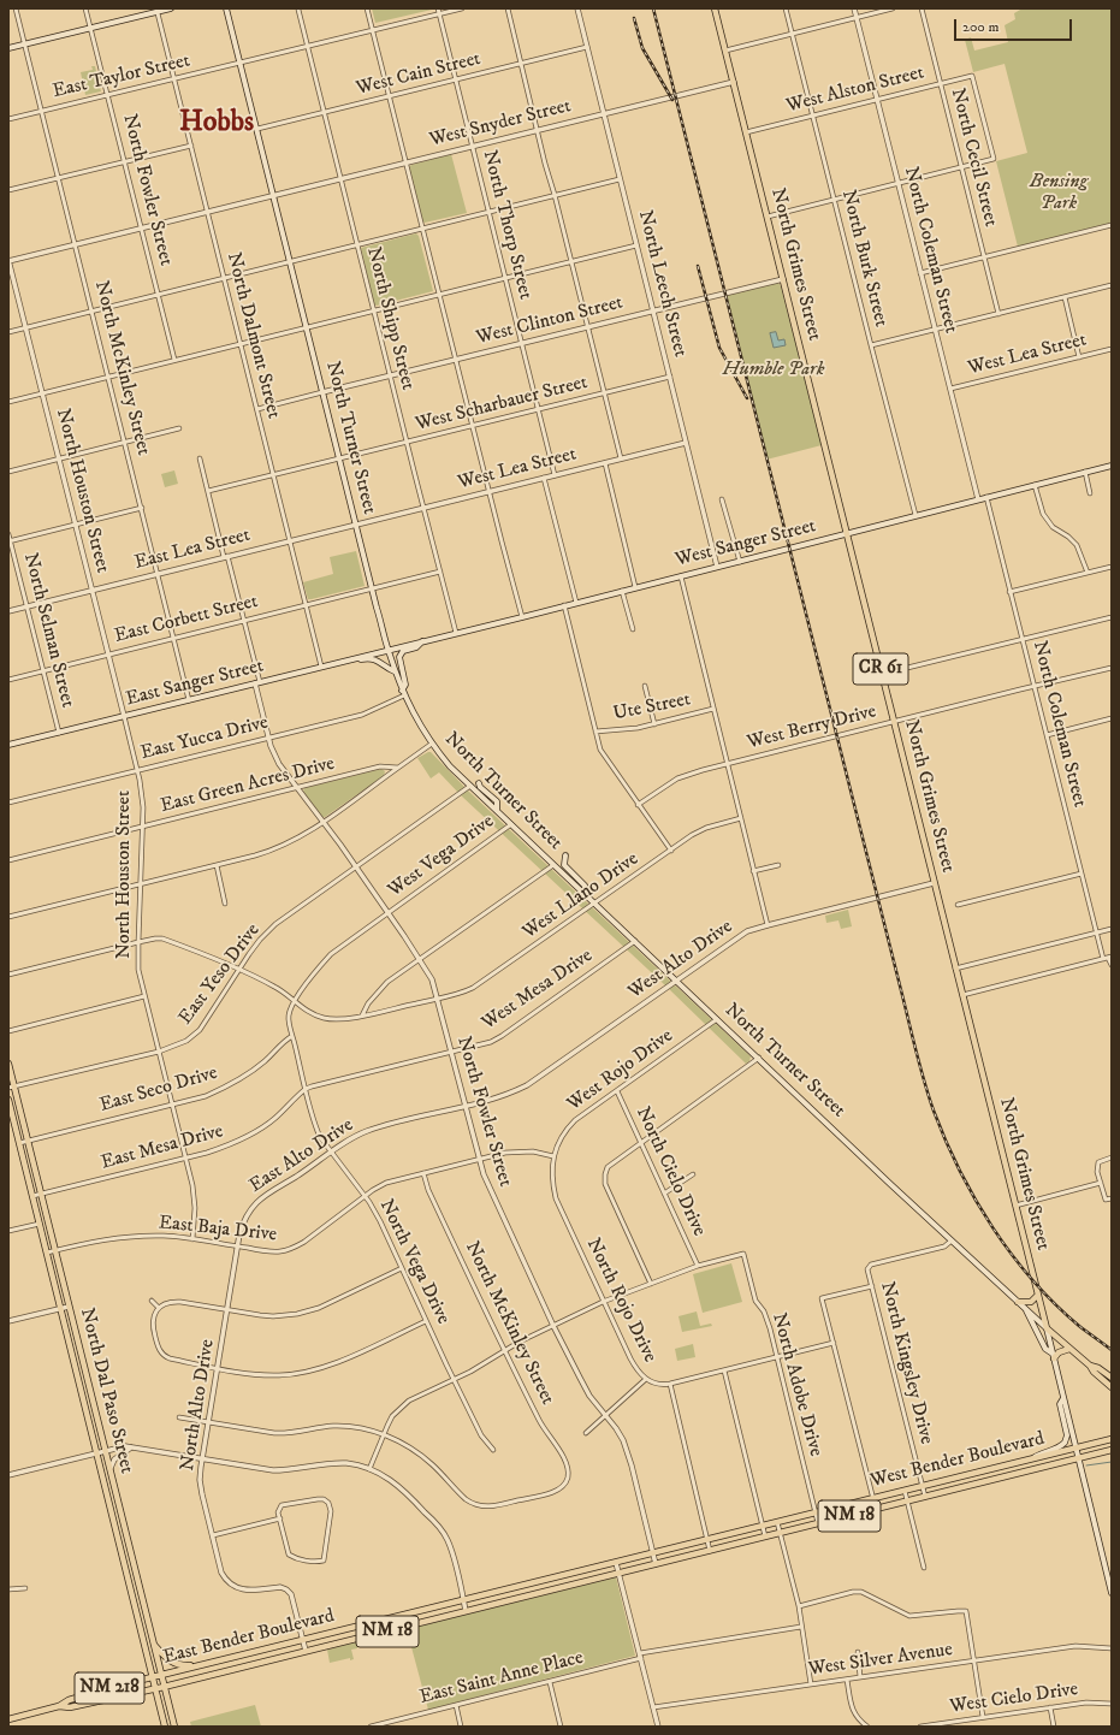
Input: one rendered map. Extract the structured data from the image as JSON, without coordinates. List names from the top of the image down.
{
  "streets": {
    "main road": [
      "North Grimes Street",
      "North Turner Street",
      "West Sanger Street",
      "CR 61",
      "East Sanger Street",
      "North Dal Paso Street",
      "West Bender Boulevard",
      "NM 18",
      "East Bender Boulevard",
      "NM 218"
    ],
    "street": [
      "West Cain Street",
      "East Taylor Street",
      "West Alston Street",
      "West Snyder Street",
      "North Cecil Street",
      "North Fowler Street",
      "North Thorp Street",
      "North Coleman Street",
      "North Burk Street",
      "North Leech Street",
      "North Shipp Street",
      "West Clinton Street",
      "North Dalmont Street",
      "West Lea Street",
      "North McKinley Street",
      "West Scharbauer Street",
      "North Houston Street",
      "East Lea Street",
      "East Corbett Street",
      "North Selman Street",
      "Ute Street",
      "West Berry Drive",
      "East Yucca Drive",
      "East Green Acres Drive",
      "West Vega Drive",
      "West Llano Drive",
      "West Alto Drive",
      "East Yeso Drive",
      "West Mesa Drive",
      "West Rojo Drive",
      "East Seco Drive",
      "East Mesa Drive",
      "East Alto Drive",
      "North Cielo Drive",
      "East Baja Drive",
      "North Vega Drive",
      "North Rojo Drive",
      "North Kingsley Drive",
      "North Adobe Drive",
      "North Alto Drive",
      "West Silver Avenue",
      "East Saint Anne Place",
      "West Cielo Drive"
    ]
  },
  "crossings": [
    ["West Cain Street", "North Thorp Street"],
    ["West Cain Street", "North Leech Street"],
    ["West Cain Street", "North Shipp Street"],
    ["West Cain Street", "North Turner Street"],
    ["East Taylor Street", "North Fowler Street"],
    ["East Taylor Street", "North Thorp Street"],
    ["East Taylor Street", "North Shipp Street"],
    ["East Taylor Street", "North Dalmont Street"],
    ["East Taylor Street", "North McKinley Street"],
    ["East Taylor Street", "North Turner Street"],
    ["West Alston Street", "North Cecil Street"],
    ["West Alston Street", "North Coleman Street"],
    ["West Alston Street", "North Burk Street"],
    ["West Alston Street", "North Grimes Street"],
    ["West Snyder Street", "North Fowler Street"],
    ["West Snyder Street", "North Thorp Street"],
    ["West Snyder Street", "North Grimes Street"],
    ["West Snyder Street", "North Leech Street"],
    ["West Snyder Street", "North Shipp Street"],
    ["West Snyder Street", "North Dalmont Street"],
    ["West Snyder Street", "North McKinley Street"],
    ["West Snyder Street", "North Turner Street"],
    ["West Snyder Street", "North Houston Street"],
    ["North Fowler Street", "West Scharbauer Street"],
    ["North Fowler Street", "East Lea Street"],
    ["North Fowler Street", "East Corbett Street"],
    ["North Fowler Street", "East Sanger Street"],
    ["North Fowler Street", "East Yucca Drive"],
    ["North Fowler Street", "East Green Acres Drive"],
    ["North Fowler Street", "West Vega Drive"],
    ["North Fowler Street", "West Llano Drive"],
    ["North Fowler Street", "West Alto Drive"],
    ["North Fowler Street", "East Yeso Drive"],
    ["North Fowler Street", "West Mesa Drive"],
    ["North Fowler Street", "East Mesa Drive"],
    ["North Fowler Street", "East Alto Drive"],
    ["North Fowler Street", "East Baja Drive"],
    ["North Fowler Street", "West Bender Boulevard"],
    ["North Thorp Street", "West Clinton Street"],
    ["North Thorp Street", "West Lea Street"],
    ["North Thorp Street", "West Scharbauer Street"],
    ["North Coleman Street", "West Lea Street"],
    ["North Coleman Street", "West Sanger Street"],
    ["North Coleman Street", "West Berry Drive"],
    ["North Burk Street", "West Sanger Street"],
    ["North Grimes Street", "West Clinton Street"],
    ["North Grimes Street", "North Turner Street"],
    ["North Grimes Street", "West Sanger Street"],
    ["North Grimes Street", "West Berry Drive"],
    ["North Grimes Street", "West Alto Drive"],
    ["North Grimes Street", "West Bender Boulevard"],
    ["North Leech Street", "West Clinton Street"],
    ["North Leech Street", "West Lea Street"],
    ["North Leech Street", "West Scharbauer Street"],
    ["North Leech Street", "West Sanger Street"],
    ["North Shipp Street", "West Clinton Street"],
    ["North Shipp Street", "West Lea Street"],
    ["North Shipp Street", "West Scharbauer Street"],
    ["North Shipp Street", "West Sanger Street"],
    ["North Shipp Street", "East Corbett Street"],
    ["West Clinton Street", "North Turner Street"],
    ["North Dalmont Street", "West Scharbauer Street"],
    ["North Dalmont Street", "East Lea Street"],
    ["North Dalmont Street", "East Corbett Street"],
    ["North Dalmont Street", "East Sanger Street"],
    ["West Lea Street", "North Turner Street"],
    ["West Lea Street", "East Lea Street"],
    ["North McKinley Street", "East Lea Street"],
    ["North McKinley Street", "East Corbett Street"],
    ["North McKinley Street", "East Sanger Street"],
    ["North McKinley Street", "East Baja Drive"],
    ["West Scharbauer Street", "North Turner Street"],
    ["North Turner Street", "West Sanger Street"],
    ["North Turner Street", "East Lea Street"],
    ["North Turner Street", "East Corbett Street"],
    ["North Turner Street", "East Sanger Street"],
    ["North Turner Street", "East Yucca Drive"],
    ["North Turner Street", "West Vega Drive"],
    ["North Turner Street", "West Llano Drive"],
    ["North Turner Street", "West Alto Drive"],
    ["North Turner Street", "East Yeso Drive"],
    ["North Turner Street", "West Mesa Drive"],
    ["North Turner Street", "West Rojo Drive"],
    ["North Turner Street", "North Kingsley Drive"],
    ["North Houston Street", "East Lea Street"],
    ["North Houston Street", "East Corbett Street"],
    ["North Houston Street", "East Sanger Street"],
    ["North Houston Street", "East Yucca Drive"],
    ["North Houston Street", "East Green Acres Drive"],
    ["North Houston Street", "West Llano Drive"],
    ["North Houston Street", "East Yeso Drive"],
    ["North Houston Street", "East Seco Drive"],
    ["North Houston Street", "East Mesa Drive"],
    ["North Houston Street", "East Baja Drive"],
    ["West Sanger Street", "East Sanger Street"],
    ["East Lea Street", "North Selman Street"],
    ["East Corbett Street", "North Selman Street"],
    ["North Selman Street", "East Sanger Street"],
    ["West Vega Drive", "West Llano Drive"],
    ["West Vega Drive", "North Vega Drive"],
    ["West Llano Drive", "East Yeso Drive"],
    ["West Llano Drive", "North Vega Drive"],
    ["West Alto Drive", "East Alto Drive"],
    ["East Yeso Drive", "North Dal Paso Street"],
    ["West Mesa Drive", "East Mesa Drive"],
    ["West Rojo Drive", "North Cielo Drive"],
    ["West Rojo Drive", "East Baja Drive"],
    ["West Rojo Drive", "North Rojo Drive"],
    ["East Seco Drive", "North Vega Drive"],
    ["East Seco Drive", "North Dal Paso Street"],
    ["East Mesa Drive", "North Vega Drive"],
    ["East Mesa Drive", "North Dal Paso Street"],
    ["East Alto Drive", "East Baja Drive"],
    ["East Alto Drive", "North Vega Drive"],
    ["East Alto Drive", "North Alto Drive"],
    ["North Cielo Drive", "North Adobe Drive"],
    ["East Baja Drive", "North Vega Drive"],
    ["East Baja Drive", "North Rojo Drive"],
    ["East Baja Drive", "North Dal Paso Street"],
    ["East Baja Drive", "North Alto Drive"],
    ["North Kingsley Drive", "West Bender Boulevard"],
    ["North Adobe Drive", "West Bender Boulevard"],
    ["North Dal Paso Street", "East Bender Boulevard"],
    ["North Alto Drive", "East Bender Boulevard"],
    ["West Bender Boulevard", "East Bender Boulevard"]
  ],
  "districts": ["Hobbs"],
  "parks": ["Bensing Park", "Humble Park"],
  "scale_bar": "200 m"
}
